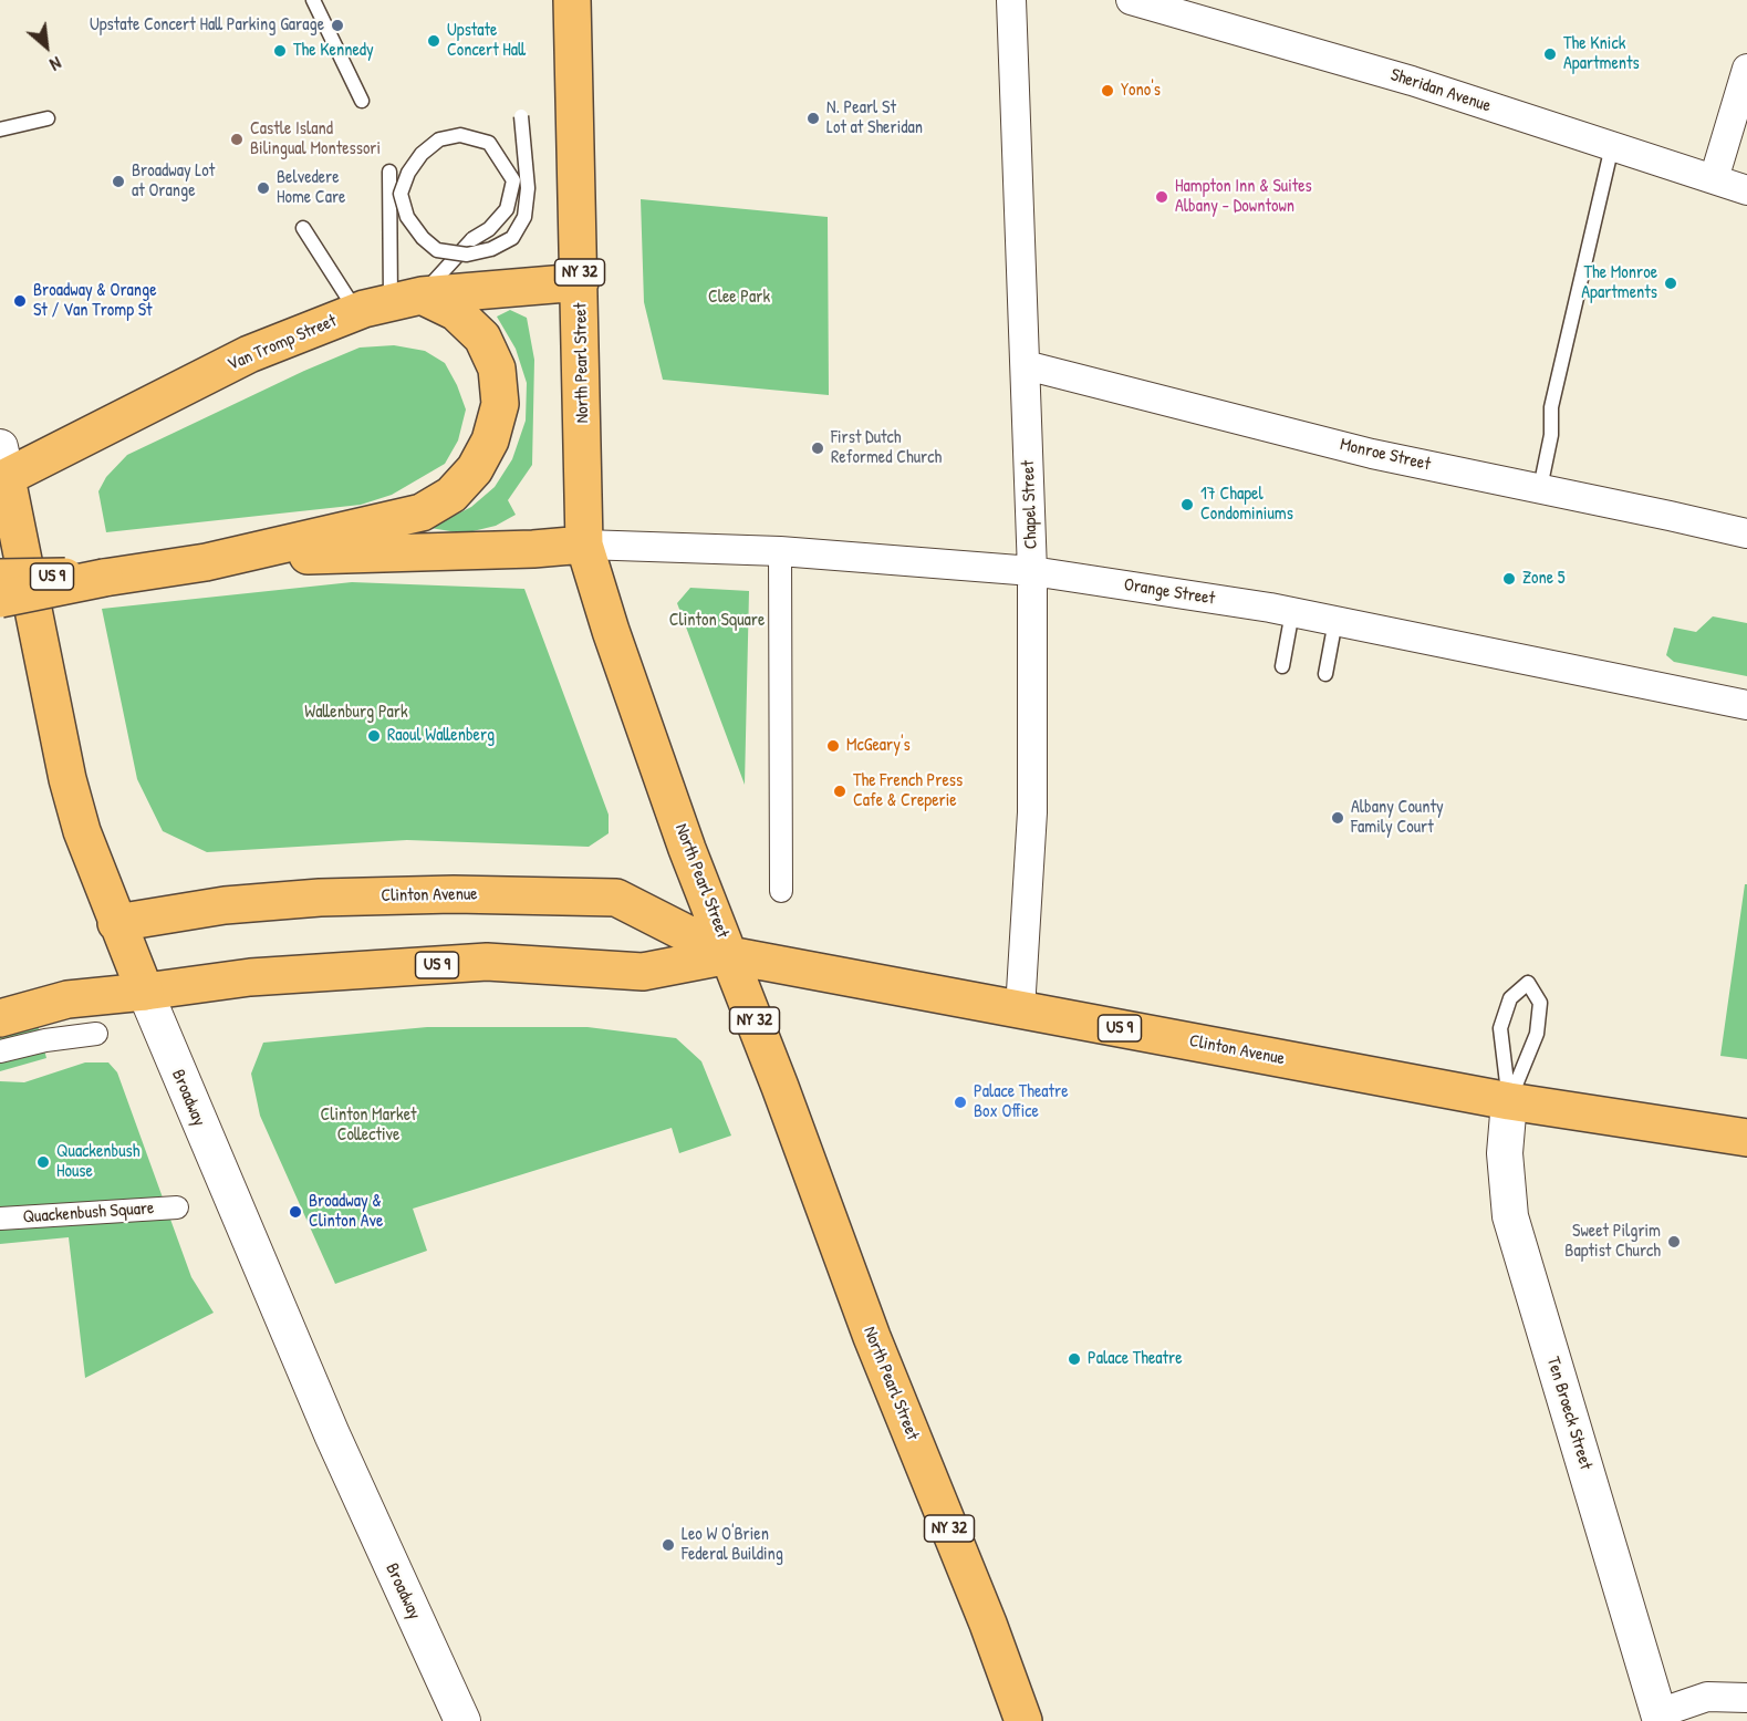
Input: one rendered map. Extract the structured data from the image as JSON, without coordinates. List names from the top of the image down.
{
  "streets": {
    "main road": [
      "NY 32",
      "Van Tromp Street",
      "North Pearl Street",
      "US 9",
      "Clinton Avenue",
      "Broadway"
    ],
    "street": [
      "Sheridan Avenue",
      "Monroe Street",
      "Chapel Street",
      "Orange Street",
      "Quackenbush Square",
      "Ten Broeck Street"
    ]
  },
  "crossings": [
    ["Van Tromp Street", "North Pearl Street"],
    ["Van Tromp Street", "Broadway"],
    ["North Pearl Street", "US 9"],
    ["North Pearl Street", "Orange Street"],
    ["North Pearl Street", "Clinton Avenue"],
    ["Monroe Street", "Chapel Street"],
    ["Chapel Street", "Orange Street"],
    ["Chapel Street", "Clinton Avenue"],
    ["US 9", "Orange Street"],
    ["Clinton Avenue", "Broadway"],
    ["Clinton Avenue", "Ten Broeck Street"]
  ],
  "parks": [
    "Clee Park",
    "Clinton Square",
    "Wallenburg Park",
    "Clinton Market Collective"
  ],
  "places": [
    "Upstate Concert Hall Parking Garage",
    "Upstate Concert Hall",
    "The Kennedy",
    "The Knick Apartments",
    "Yono's",
    "N. Pearl St Lot at Sheridan",
    "Castle Island Bilingual Montessori",
    "Broadway Lot at Orange",
    "Belvedere Home Care",
    "Hampton Inn & Suites Albany - Downtown",
    "The Monroe Apartments",
    "Broadway & Orange St / Van Tromp St",
    "First Dutch Reformed Church",
    "17 Chapel Condominiums",
    "Zone 5",
    "Raoul Wallenberg",
    "McGeary's",
    "The French Press Cafe & Creperie",
    "Albany County Family Court",
    "Palace Theatre Box Office",
    "Quackenbush House",
    "Broadway & Clinton Ave",
    "Sweet Pilgrim Baptist Church",
    "Palace Theatre",
    "Leo W O'Brien Federal Building"
  ],
  "north": "bottom right"
}
